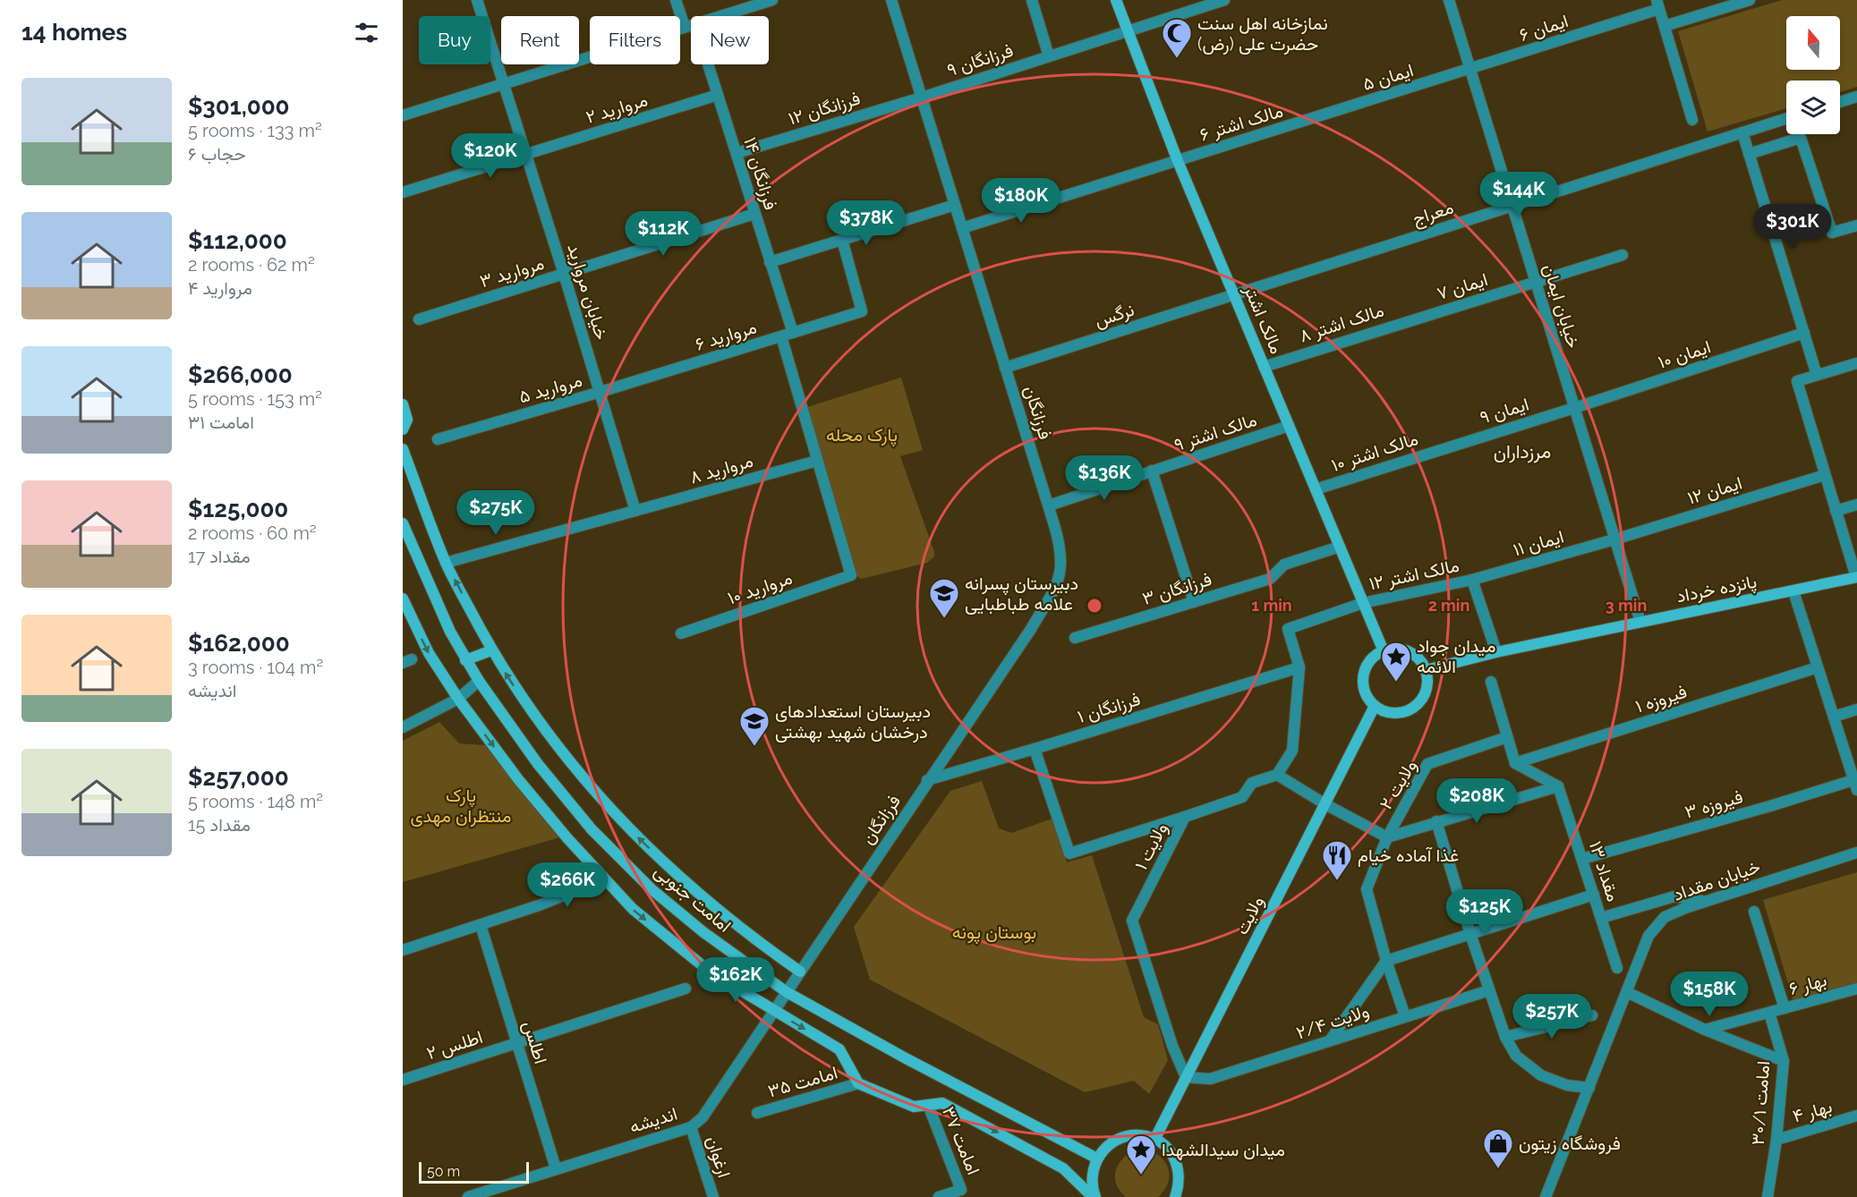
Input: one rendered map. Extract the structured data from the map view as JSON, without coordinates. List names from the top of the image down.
{
  "streets": {
    "street": [
      "ایمان ۶",
      "فرزانگان ۹",
      "ایمان ۵",
      "مروارید ۲",
      "فرزانگان ۱۲",
      "مالک اشتر ۶",
      "فرزانگان ۱۴",
      "معراج",
      "مروارید ۳",
      "ایمان ۷",
      "خیابان مروارید",
      "خیابان ایمان",
      "نرگس",
      "مالک اشتر",
      "مالک اشتر ۸",
      "مروارید ۶",
      "ایمان ۱۰",
      "مروارید ۵",
      "ایمان ۹",
      "فرزانگان",
      "مالک اشتر ۹",
      "مالک اشتر ۱۰",
      "مروارید ۸",
      "ایمان ۱۲",
      "ایمان ۱۱",
      "مالک اشتر ۱۲",
      "مروارید ۱۰",
      "فرزانگان ۳",
      "پانزده خرداد",
      "فیروزه ۱",
      "فرزانگان ۱",
      "ولایت ۲",
      "فیروزه ۳",
      "ولایت ۱",
      "مقداد ۱۳",
      "خیابان مقداد",
      "امامت جنوبی",
      "ولایت",
      "بهار ۶",
      "ولایت ۲/۴",
      "اطلس",
      "اطلس ۲",
      "امامت ۳۵",
      "امامت ۳۰/۱",
      "بهار ۴",
      "اندیشه",
      "امامت ۳۷",
      "ارغوان"
    ]
  },
  "crossings": [
    ["ایمان ۶", "ایمان ۵"],
    ["ایمان ۶", "خیابان ایمان"],
    ["فرزانگان ۹", "فرزانگان ۱۲"],
    ["فرزانگان ۹", "مالک اشتر"],
    ["فرزانگان ۹", "فرزانگان"],
    ["ایمان ۵", "مالک اشتر ۶"],
    ["ایمان ۵", "خیابان ایمان"],
    ["مروارید ۲", "فرزانگان ۱۴"],
    ["مروارید ۲", "خیابان مروارید"],
    ["فرزانگان ۱۲", "فرزانگان ۱۴"],
    ["فرزانگان ۱۲", "فرزانگان"],
    ["مالک اشتر ۶", "مالک اشتر"],
    ["مالک اشتر ۶", "فرزانگان"],
    ["فرزانگان ۱۴", "مروارید ۳"],
    ["فرزانگان ۱۴", "مروارید ۶"],
    ["فرزانگان ۱۴", "مروارید ۸"],
    ["فرزانگان ۱۴", "مروارید ۱۰"],
    ["معراج", "خیابان ایمان"],
    ["معراج", "نرگس"],
    ["معراج", "مالک اشتر"],
    ["مروارید ۳", "خیابان مروارید"],
    ["ایمان ۷", "خیابان ایمان"],
    ["ایمان ۷", "مالک اشتر ۸"],
    ["خیابان مروارید", "مروارید ۶"],
    ["خیابان مروارید", "مروارید ۵"],
    ["خیابان مروارید", "مروارید ۸"],
    ["خیابان ایمان", "ایمان ۱۰"],
    ["خیابان ایمان", "ایمان ۹"],
    ["خیابان ایمان", "ایمان ۱۲"],
    ["خیابان ایمان", "ایمان ۱۱"],
    ["خیابان ایمان", "پانزده خرداد"],
    ["نرگس", "مالک اشتر"],
    ["نرگس", "فرزانگان"],
    ["مالک اشتر", "مالک اشتر ۸"],
    ["مالک اشتر", "مالک اشتر ۹"],
    ["مالک اشتر", "مالک اشتر ۱۰"],
    ["مالک اشتر", "مالک اشتر ۱۲"],
    ["مالک اشتر", "فرزانگان ۳"],
    ["مالک اشتر", "پانزده خرداد"],
    ["مالک اشتر", "ولایت"],
    ["مروارید ۶", "مروارید ۵"],
    ["ایمان ۱۰", "ایمان ۹"],
    ["ایمان ۹", "مالک اشتر ۱۰"],
    ["فرزانگان", "مالک اشتر ۹"],
    ["فرزانگان", "فرزانگان ۱"],
    ["فرزانگان", "امامت جنوبی"],
    ["فرزانگان", "اندیشه"],
    ["ایمان ۱۲", "ایمان ۱۱"],
    ["ایمان ۱۱", "مالک اشتر ۱۲"],
    ["مالک اشتر ۱۲", "فرزانگان ۱"],
    ["پانزده خرداد", "ولایت"],
    ["فرزانگان ۱", "ولایت ۱"],
    ["ولایت ۲", "ولایت ۲/۴"],
    ["فیروزه ۳", "مقداد ۱۳"],
    ["ولایت ۱", "ولایت"],
    ["ولایت ۱", "ولایت ۲/۴"],
    ["امامت جنوبی", "اندیشه"],
    ["ولایت", "ولایت ۲/۴"],
    ["بهار ۶", "امامت ۳۰/۱"],
    ["اطلس", "اطلس ۲"],
    ["اطلس", "اندیشه"],
    ["امامت ۳۰/۱", "بهار ۴"],
    ["اندیشه", "ارغوان"]
  ],
  "districts": ["مرزداران"],
  "parks": ["پارک محله", "پارک منتظران مهدی", "بوستان پونه"],
  "places": {
    "mosque": ["نمازخانه اهل سنت حضرت علی (رض)"],
    "school or university": ["دبیرستان پسرانه علامه طباطبایی", "دبیرستان استعدادهای درخشان شهید بهشتی"],
    "place": ["میدان جواد الائمه", "میدان سیدالشهدا"],
    "restaurant": ["غذا آماده خیام"],
    "shop": ["فروشگاه زیتون"]
  },
  "scale_bar": "50 m",
  "north": "top",
  "page": {
    "heading": "14 homes",
    "chip": [
      "Buy",
      "Rent",
      "Filters",
      "New"
    ],
    "list": [
      {
        "name": "$301,000",
        "note": "5 rooms · 133 m² · حجاب ۶"
      },
      {
        "name": "$112,000",
        "note": "2 rooms · 62 m² · مروارید ۴"
      },
      {
        "name": "$266,000",
        "note": "5 rooms · 153 m² · امامت ۳۱"
      },
      {
        "name": "$125,000",
        "note": "2 rooms · 60 m² · مقداد 17"
      },
      {
        "name": "$162,000",
        "note": "3 rooms · 104 m² · اندیشه"
      },
      {
        "name": "$257,000",
        "note": "5 rooms · 148 m² · مقداد 15"
      }
    ],
    "price": [
      "$120K",
      "$144K",
      "$180K",
      "$378K",
      "$301K",
      "$112K",
      "$136K",
      "$275K",
      "$208K",
      "$266K",
      "$125K",
      "$162K",
      "$158K",
      "$257K"
    ],
    "scale": "50 m"
  },
  "rings": ["1 min", "2 min", "3 min"]
}
